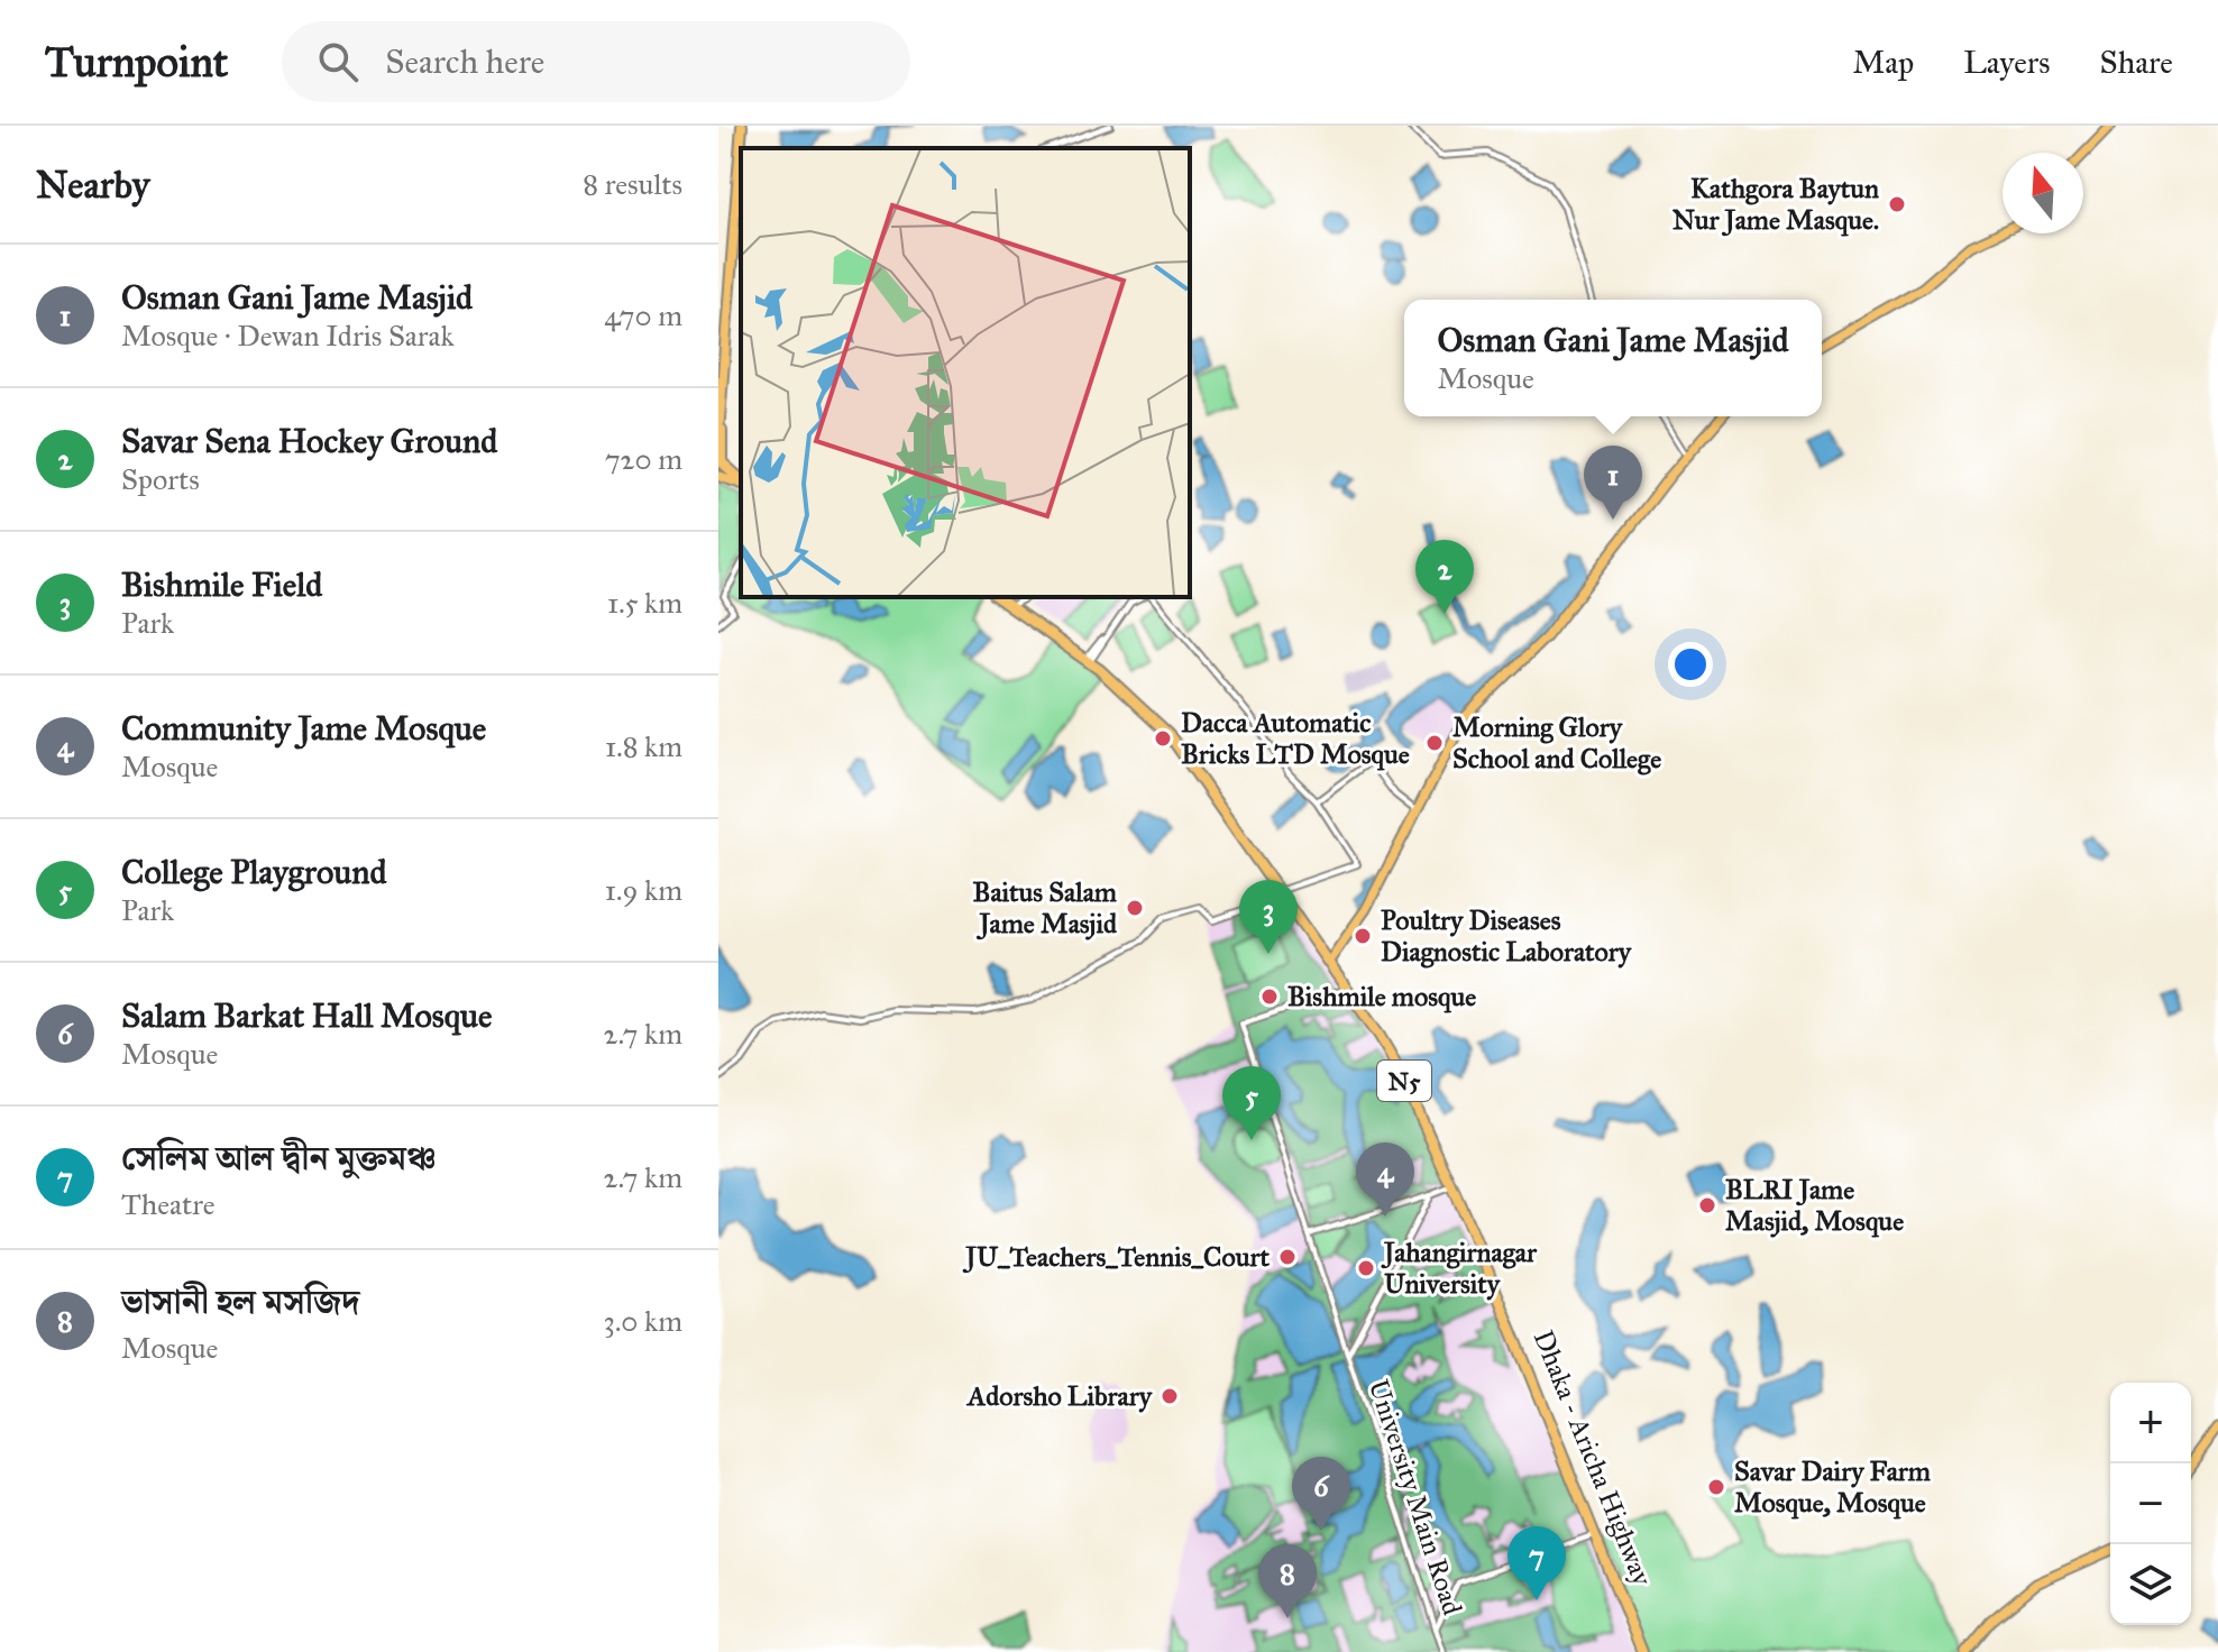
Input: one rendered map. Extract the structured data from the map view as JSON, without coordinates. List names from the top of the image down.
{
  "streets": {
    "highway": ["N5", "Dhaka - Aricha Highway"],
    "street": ["University Main Road"]
  },
  "crossings": [
    ["Dhaka - Aricha Highway", "University Main Road"]
  ],
  "places": [
    "Kathgora Baytun Nur Jame Masque.",
    "Dacca Automatic Bricks LTD Mosque",
    "Morning Glory School and College",
    "Baitus Salam Jame Masjid",
    "Poultry Diseases Diagnostic Laboratory",
    "Bishmile mosque",
    "BLRI Jame Masjid, Mosque",
    "JU_Teachers_Tennis_Court",
    "Jahangirnagar University",
    "Adorsho Library",
    "Savar Dairy Farm Mosque, Mosque"
  ],
  "north": "top",
  "page": {
    "header": "Turnpoint",
    "search": "Search here",
    "nav": ["Map", "Layers", "Share"],
    "heading": ["Nearby", "8 results"],
    "list": [
      {
        "mark": "1",
        "name": "Osman Gani Jame Masjid",
        "note": "Mosque · Dewan Idris Sarak",
        "value": "470 m"
      },
      {
        "mark": "2",
        "name": "Savar Sena Hockey Ground",
        "note": "Sports",
        "value": "720 m"
      },
      {
        "mark": "3",
        "name": "Bishmile Field",
        "note": "Park",
        "value": "1.5 km"
      },
      {
        "mark": "4",
        "name": "Community Jame Mosque",
        "note": "Mosque",
        "value": "1.8 km"
      },
      {
        "mark": "5",
        "name": "College Playground",
        "note": "Park",
        "value": "1.9 km"
      },
      {
        "mark": "6",
        "name": "Salam Barkat Hall Mosque",
        "note": "Mosque",
        "value": "2.7 km"
      },
      {
        "mark": "7",
        "name": "সেলিম আল দ্বীন মুক্তমঞ্চ",
        "note": "Theatre",
        "value": "2.7 km"
      },
      {
        "mark": "8",
        "name": "ভাসানী হল মসজিদ",
        "note": "Mosque",
        "value": "3.0 km"
      }
    ],
    "popup": ["Osman Gani Jame Masjid", "Mosque"],
    "pins": [
      "1",
      "2",
      "3",
      "5",
      "4",
      "6",
      "7",
      "8"
    ],
    "map_buttons": ["+", "−"]
  }
}
